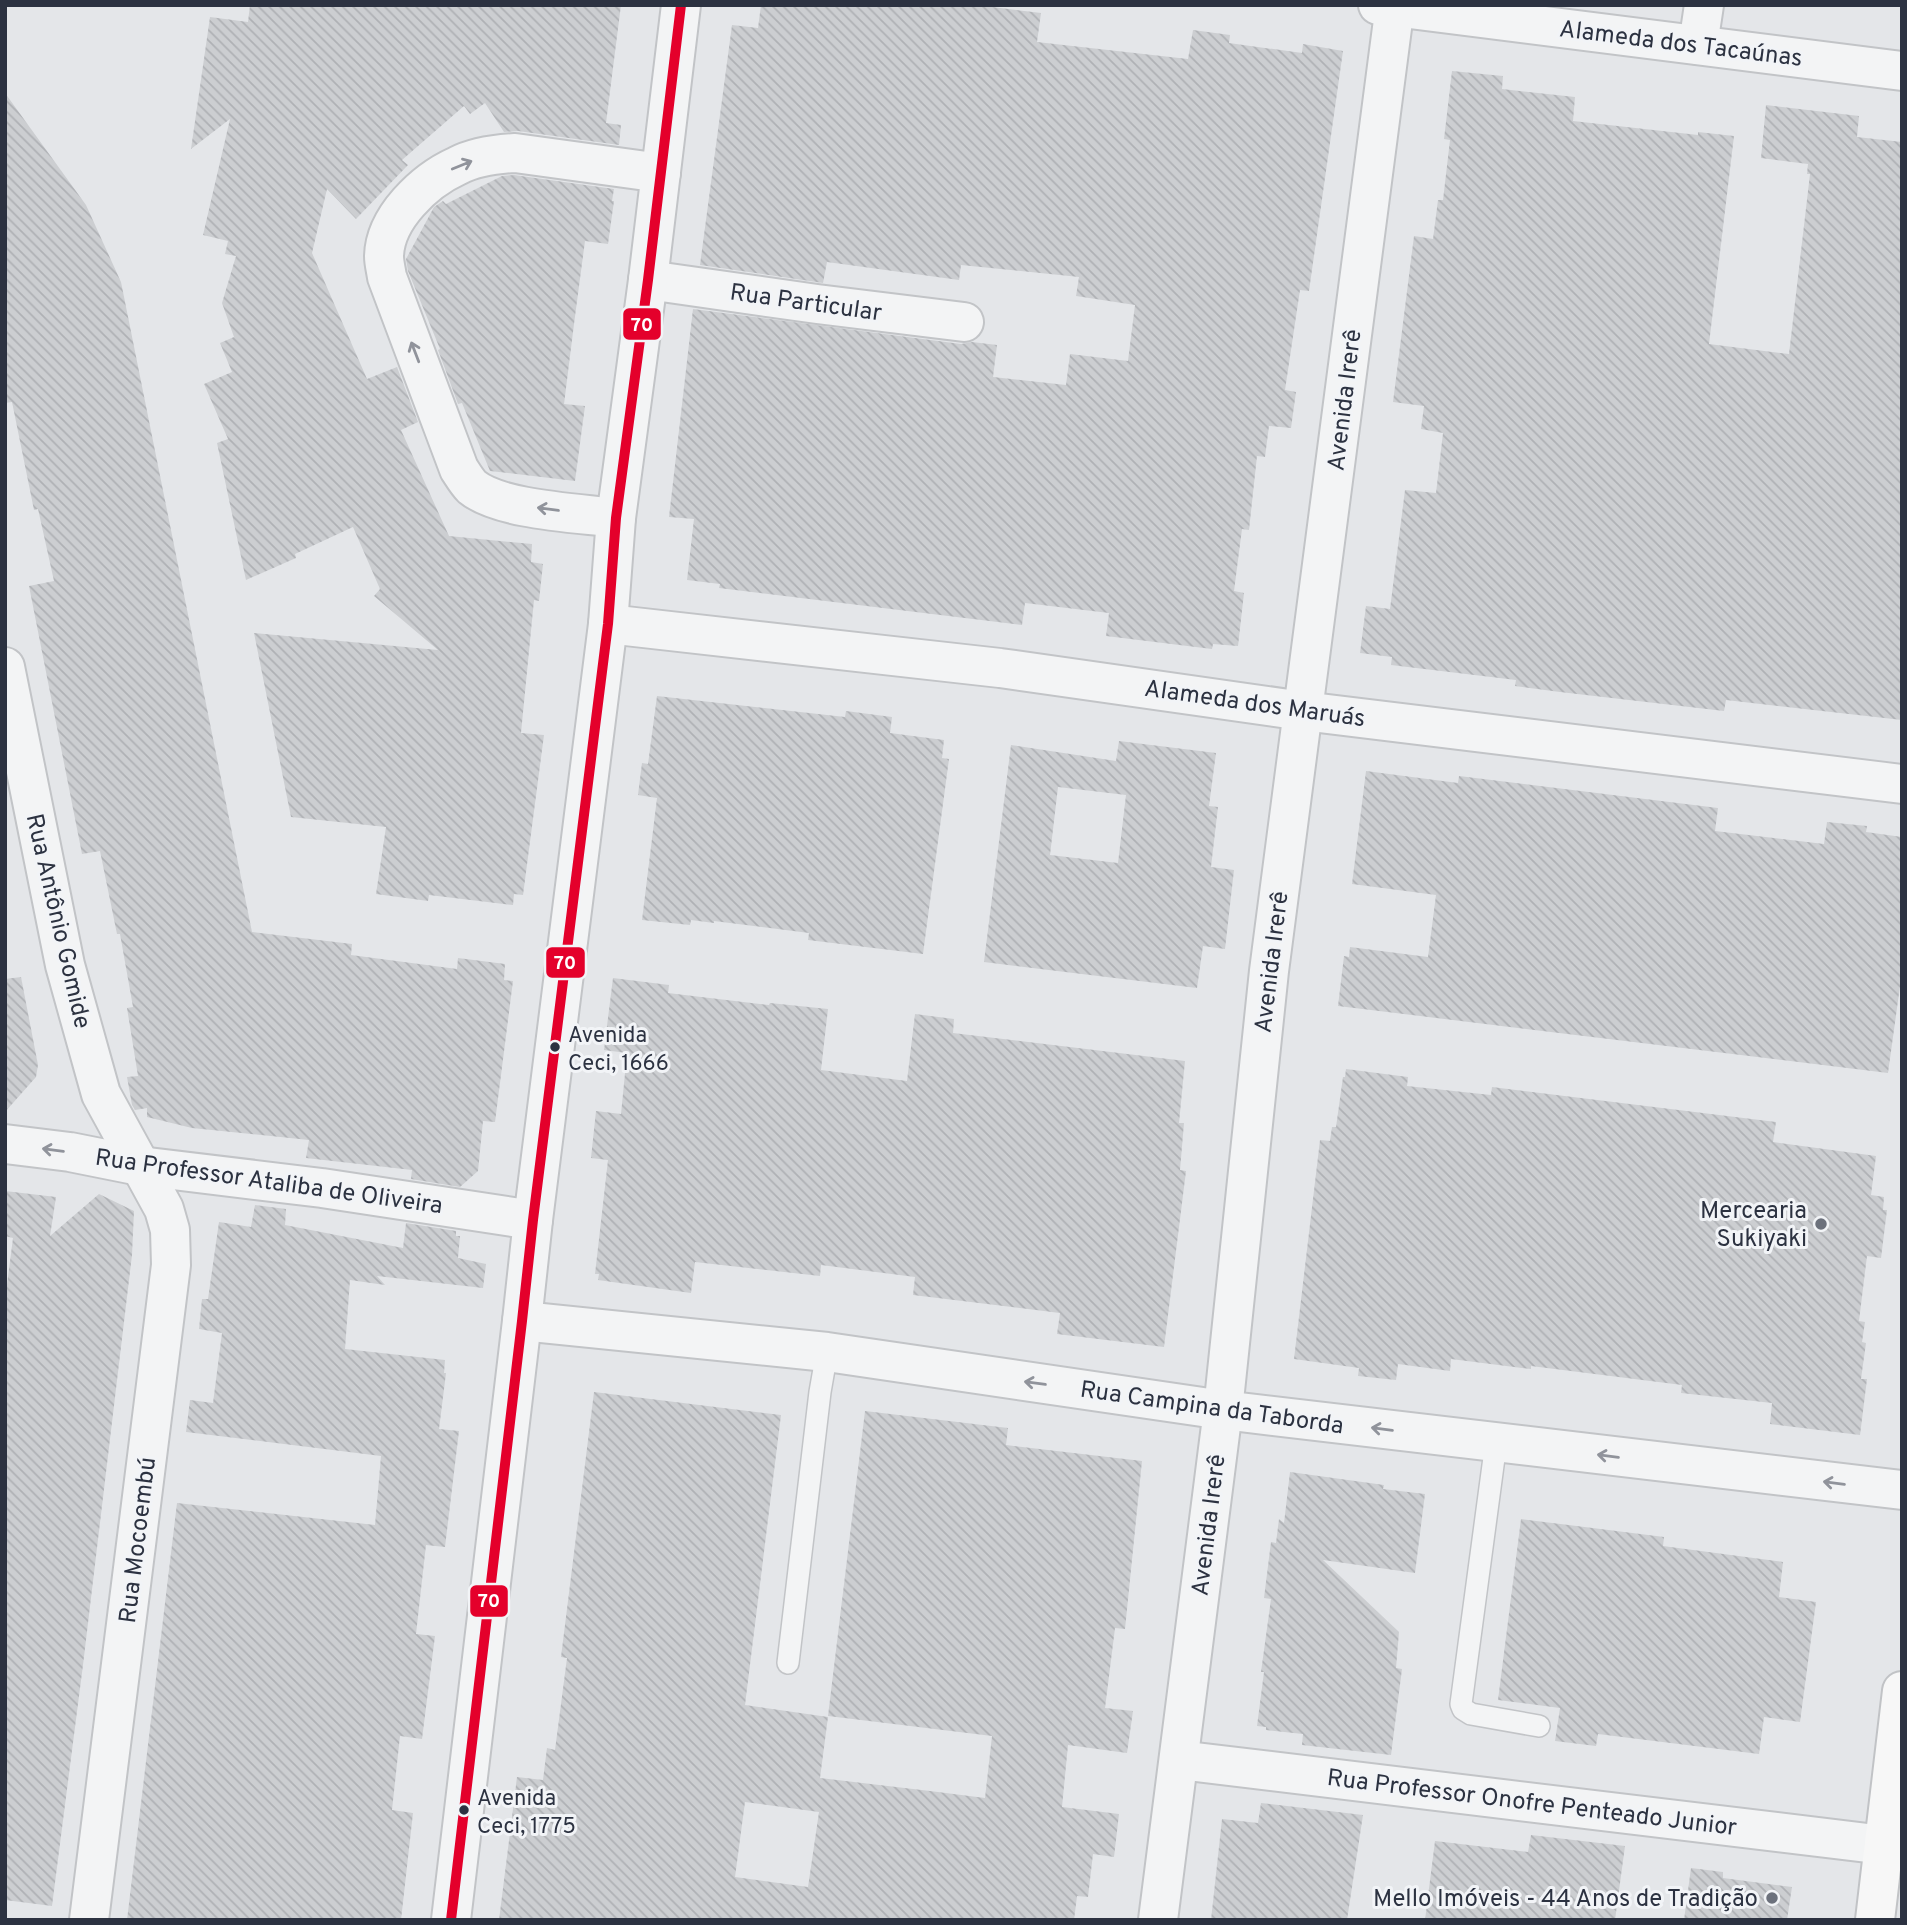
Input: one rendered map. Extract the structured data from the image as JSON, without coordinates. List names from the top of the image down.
{
  "streets": {
    "street": [
      "Alameda dos Tacaúnas",
      "Rua Particular",
      "Avenida Irerê",
      "Alameda dos Maruás",
      "Rua Antônio Gomide",
      "Rua Professor Ataliba de Oliveira",
      "Rua Campina da Taborda",
      "Rua Mocoembú",
      "Rua Professor Onofre Penteado Junior"
    ]
  },
  "crossings": [
    ["Alameda dos Tacaúnas", "Avenida Irerê"],
    ["Avenida Irerê", "Alameda dos Maruás"],
    ["Avenida Irerê", "Rua Campina da Taborda"],
    ["Avenida Irerê", "Rua Professor Onofre Penteado Junior"],
    ["Rua Antônio Gomide", "Rua Professor Ataliba de Oliveira"],
    ["Rua Antônio Gomide", "Rua Mocoembú"],
    ["Rua Professor Ataliba de Oliveira", "Rua Mocoembú"]
  ],
  "one_way": ["Rua Campina da Taborda"],
  "places": [
    "Avenida Ceci, 1666",
    "Mercearia Sukiyaki",
    "Avenida Ceci, 1775",
    "Mello Imóveis - 44 Anos de Tradição"
  ],
  "lines": ["transit line 70"]
}
